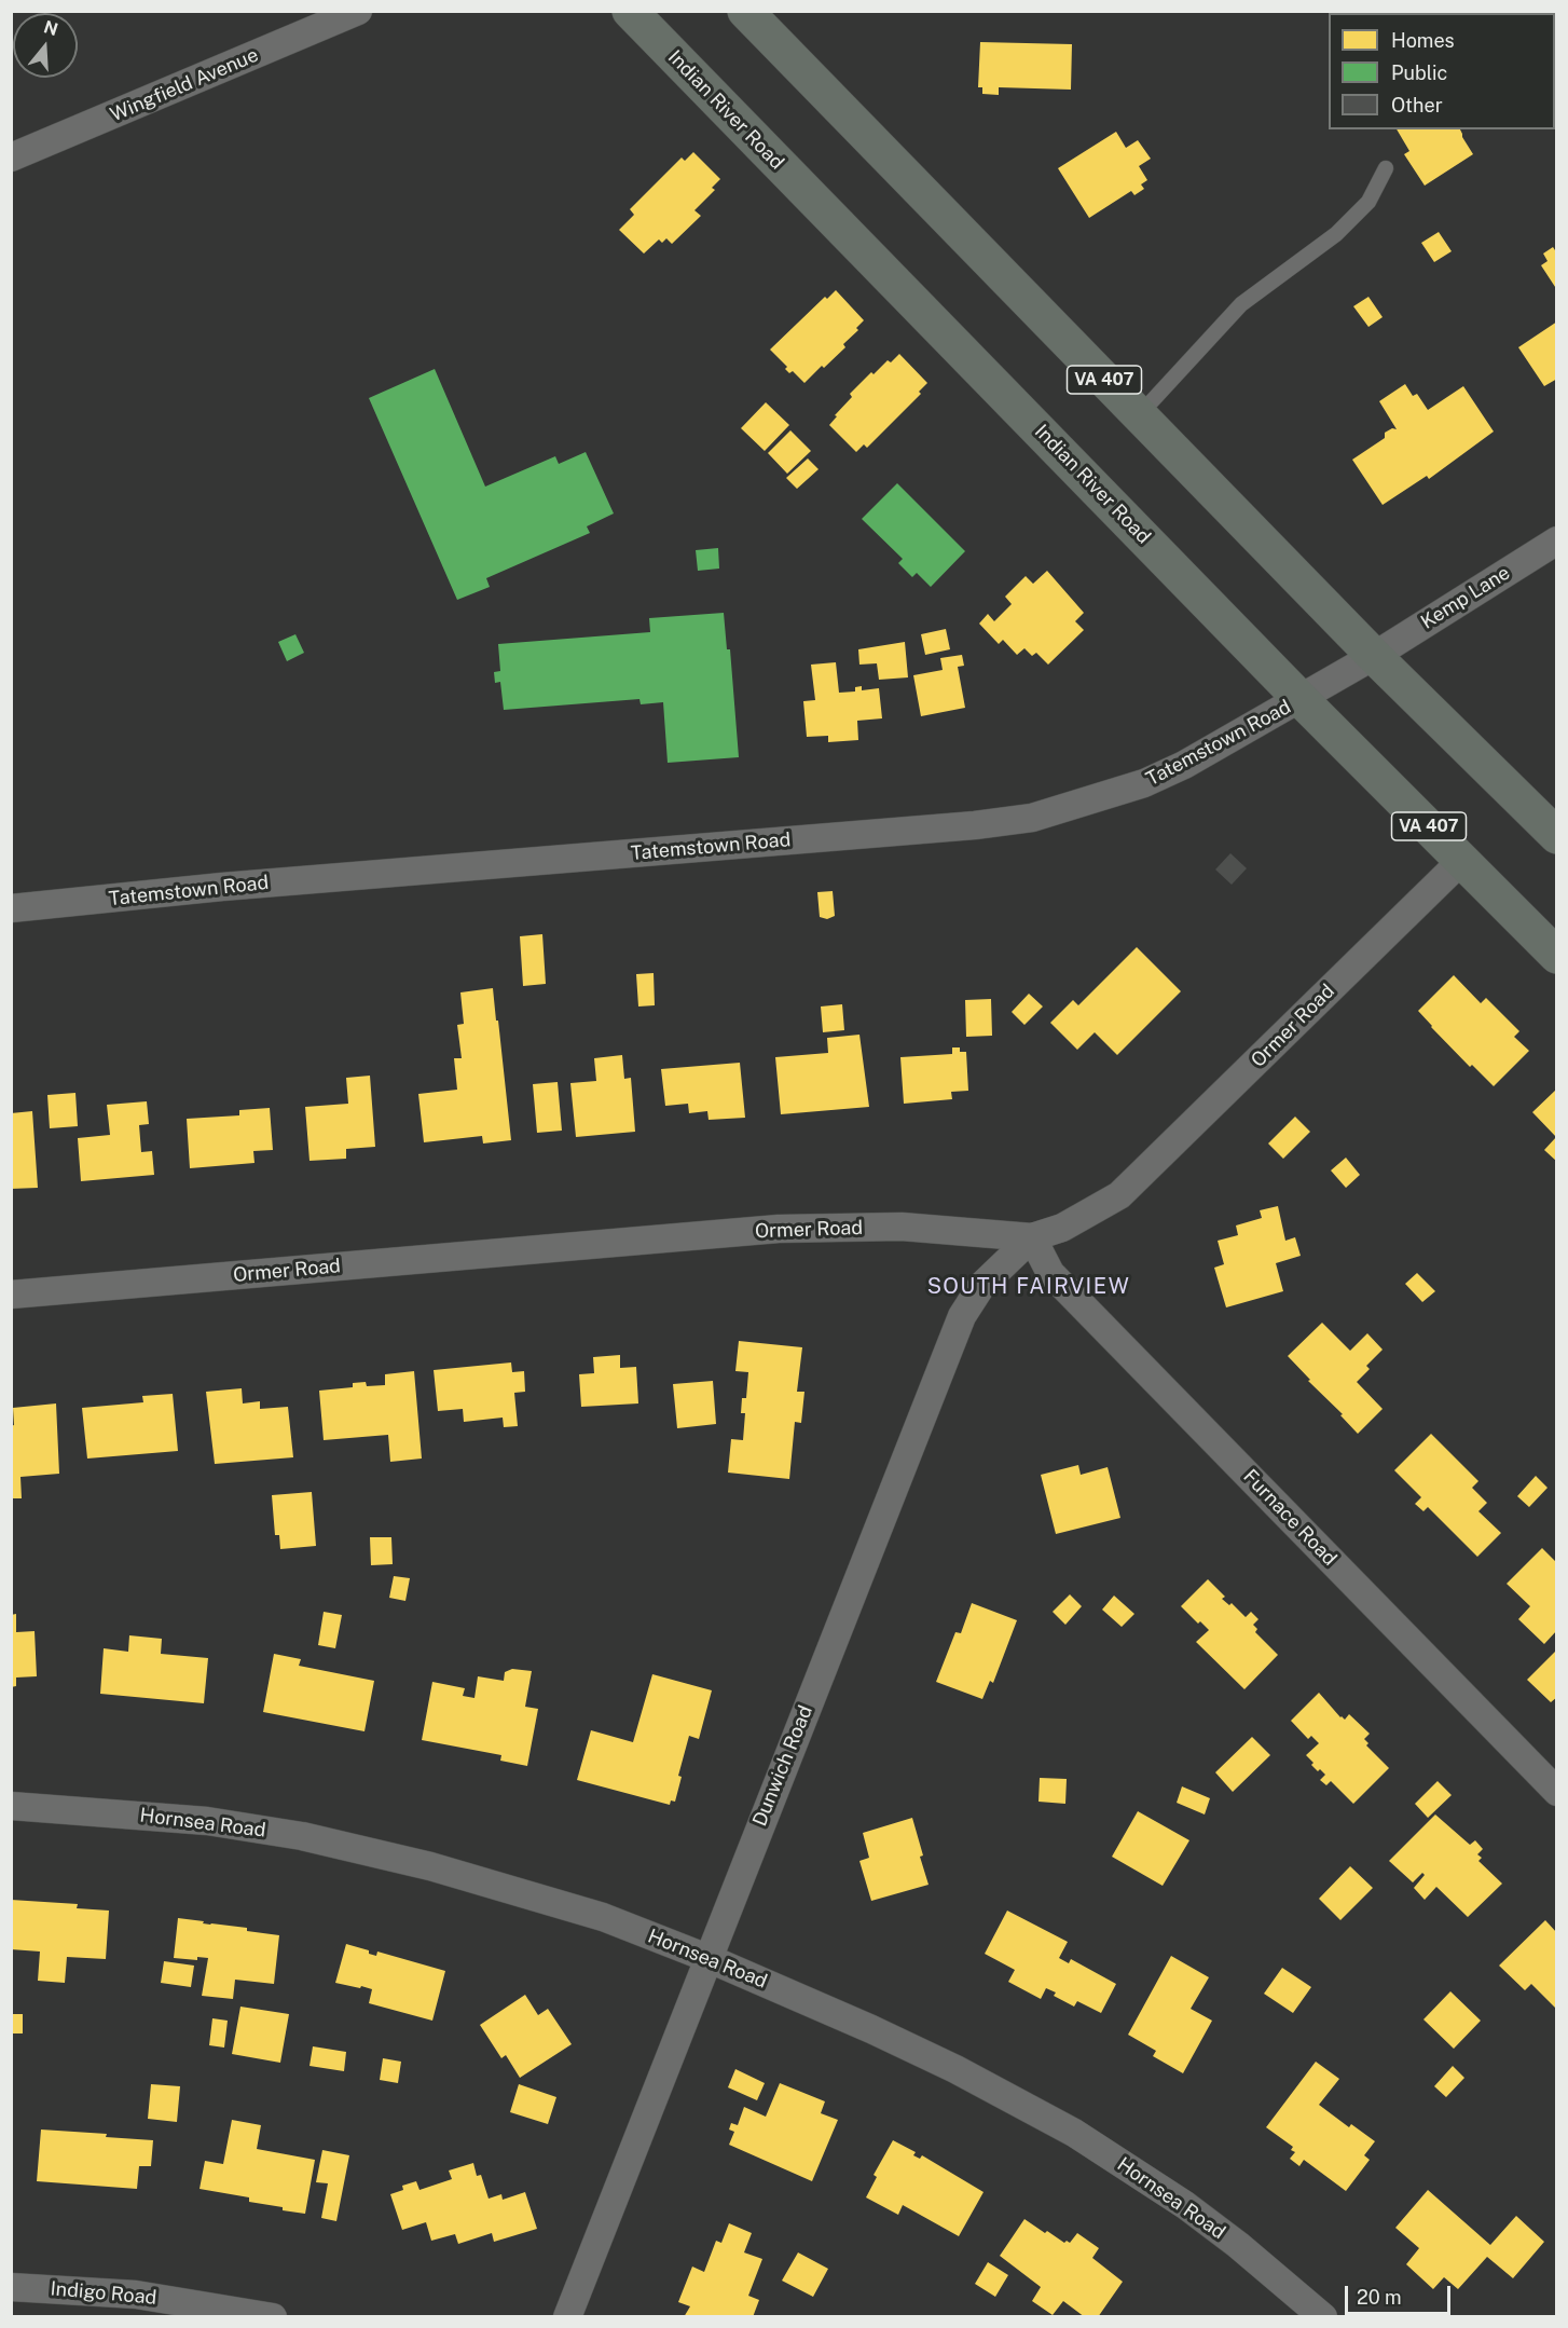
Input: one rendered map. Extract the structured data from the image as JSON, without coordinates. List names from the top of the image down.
{
  "streets": {
    "main road": ["Indian River Road", "VA 407"],
    "street": [
      "Wingfield Avenue",
      "Kemp Lane",
      "Tatemstown Road",
      "Ormer Road",
      "Furnace Road",
      "Dunwich Road",
      "Hornsea Road",
      "Indigo Road"
    ]
  },
  "crossings": [
    ["Indian River Road", "Tatemstown Road"],
    ["Indian River Road", "Ormer Road"],
    ["VA 407", "Kemp Lane"],
    ["VA 407", "Tatemstown Road"],
    ["Kemp Lane", "Tatemstown Road"],
    ["Ormer Road", "Furnace Road"],
    ["Ormer Road", "Dunwich Road"],
    ["Furnace Road", "Dunwich Road"],
    ["Dunwich Road", "Hornsea Road"]
  ],
  "districts": ["SOUTH FAIRVIEW"],
  "legend": ["Homes", "Public", "Other"],
  "scale_bar": "20 m",
  "north": "top"
}
